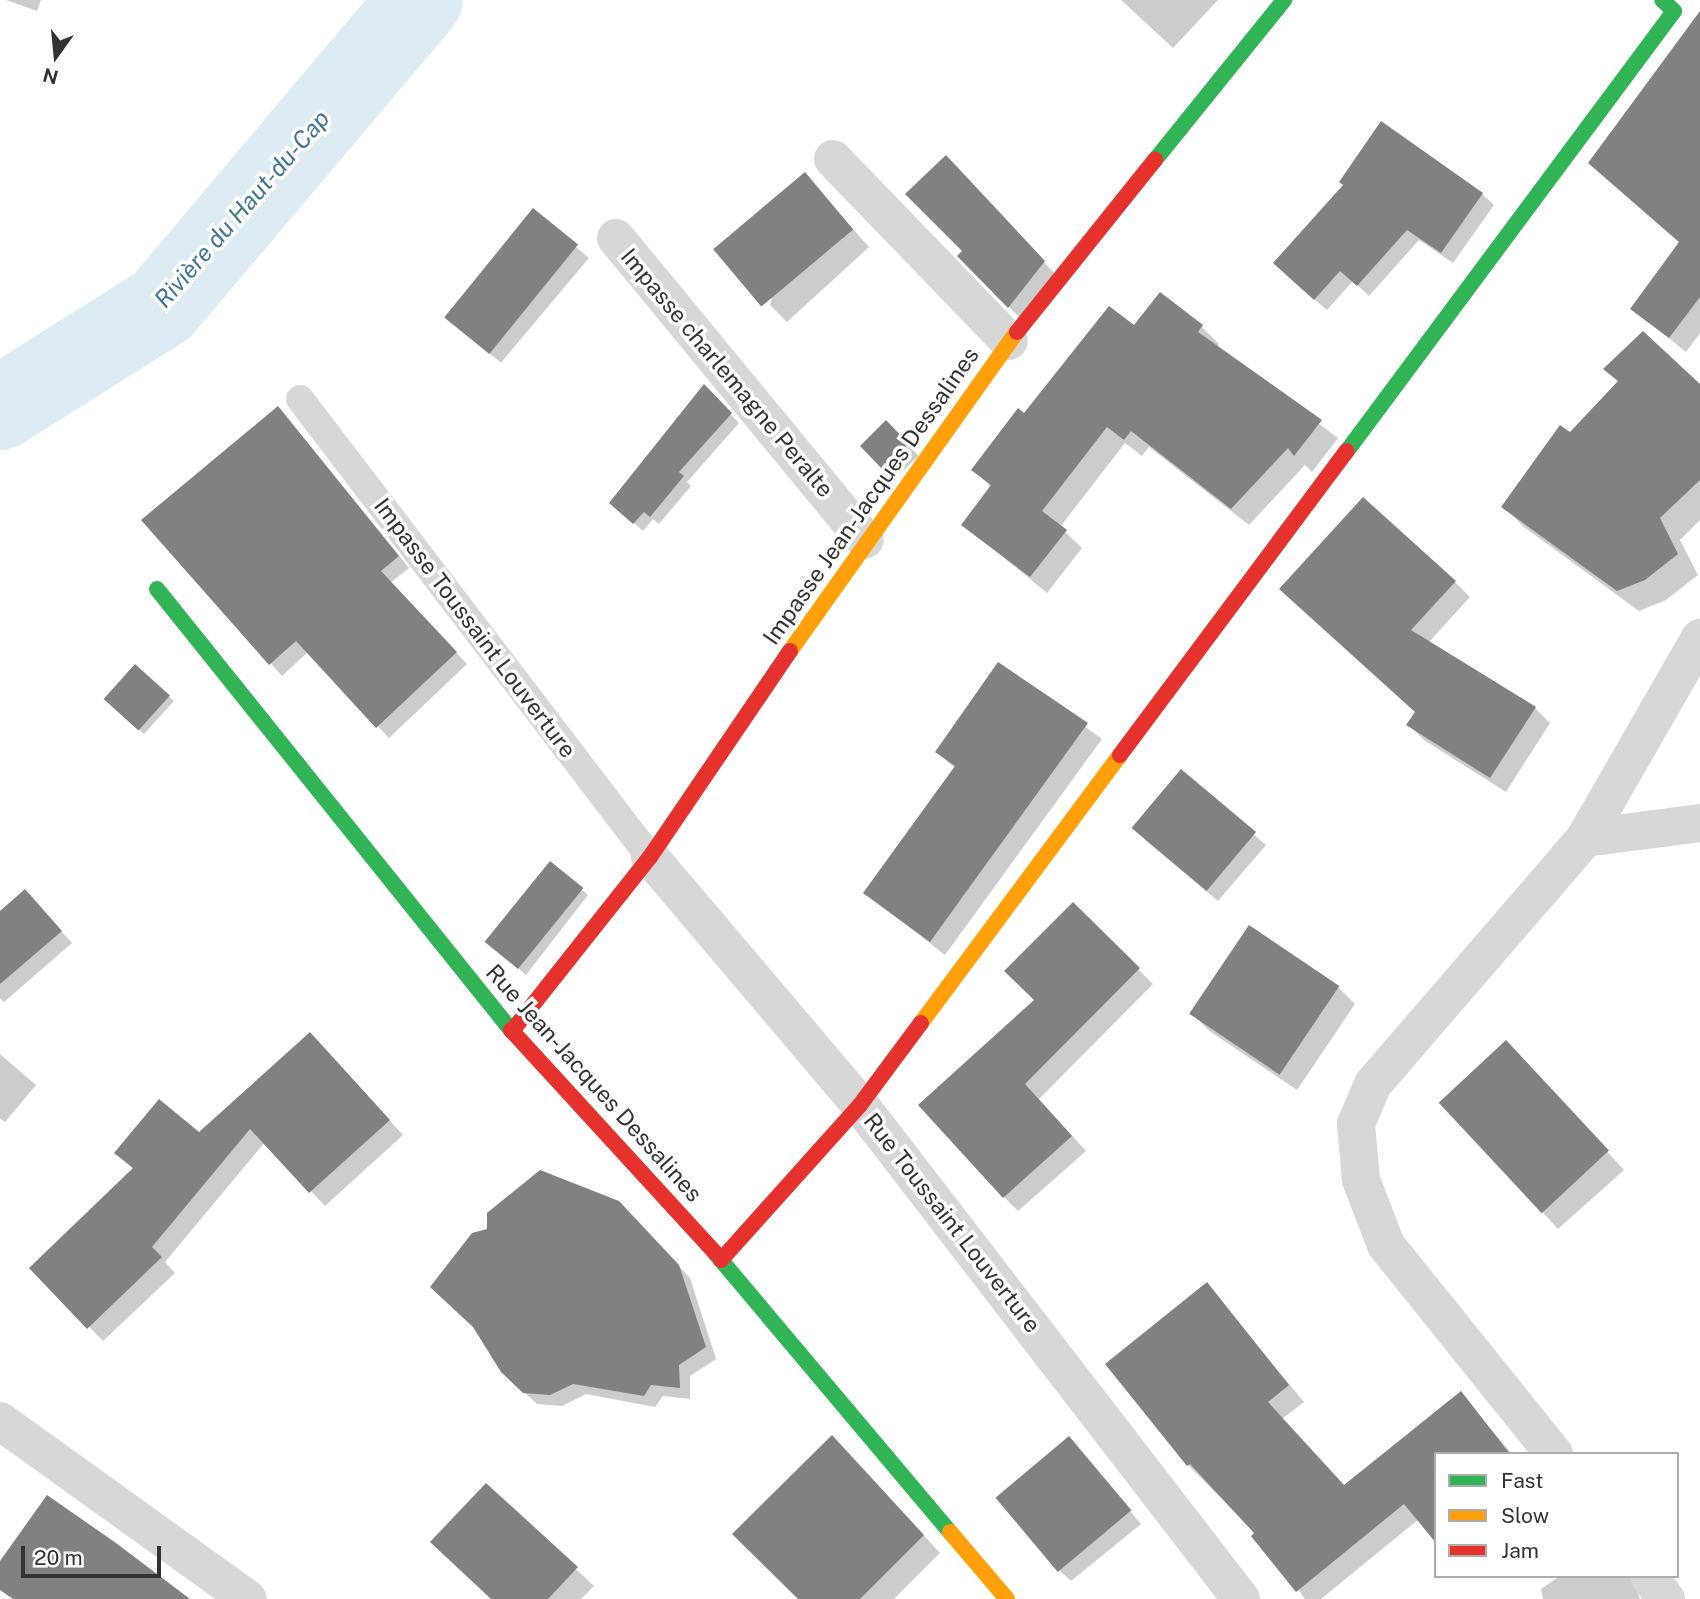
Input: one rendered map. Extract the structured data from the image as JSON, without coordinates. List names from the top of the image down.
{
  "streets": {
    "street": [
      "Impasse charlemagne Peralte",
      "Impasse Jean-Jacques Dessalines",
      "Rue Jean-Jacques Dessalines",
      "Rue Toussaint Louverture"
    ],
    "lane": ["Impasse Toussaint Louverture"]
  },
  "crossings": [
    ["Impasse charlemagne Peralte", "Impasse Jean-Jacques Dessalines"],
    ["Impasse Jean-Jacques Dessalines", "Impasse Toussaint Louverture"],
    ["Impasse Jean-Jacques Dessalines", "Rue Jean-Jacques Dessalines"],
    ["Impasse Jean-Jacques Dessalines", "Rue Toussaint Louverture"],
    ["Impasse Toussaint Louverture", "Rue Toussaint Louverture"]
  ],
  "water": ["Rivière du Haut-du-Cap"],
  "legend": ["Fast", "Slow", "Jam"],
  "scale_bar": "20 m",
  "north": "bottom"
}
